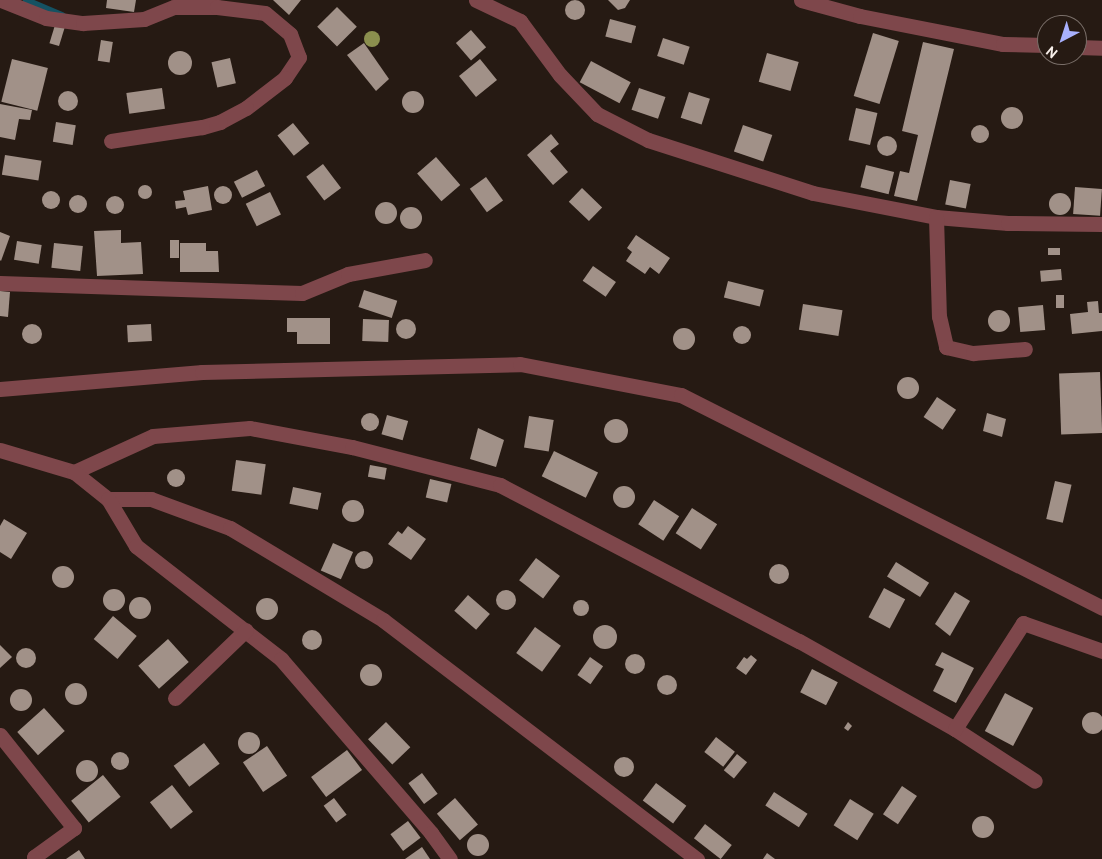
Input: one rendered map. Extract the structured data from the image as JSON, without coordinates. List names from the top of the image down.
{
  "north": "bottom left"
}
